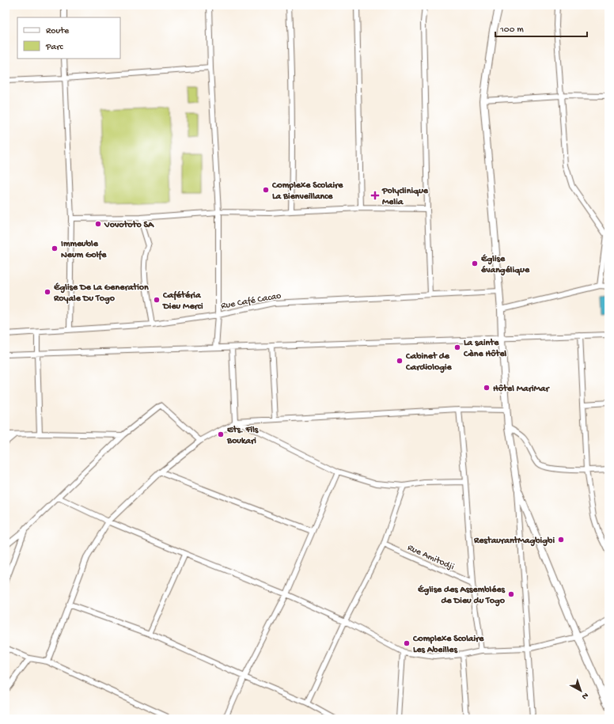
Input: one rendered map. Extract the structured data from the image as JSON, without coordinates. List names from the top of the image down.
{
  "streets": {
    "street": ["Rue Café Cacao", "Rue Amitodji"]
  },
  "places": {
    "other": [
      "Complexe Scolaire La Bienveillance",
      "Vovototo SA",
      "Immeuble Neum Golfe",
      "Église évangélique",
      "Église De La Generation Royale Du Togo",
      "Cafétéria Dieu Merci",
      "La sainte Cène Hôtel",
      "Cabinet de Cardiologie",
      "Hôtel MariMar",
      "Ets. Fils Boukari",
      "RestaurantMagbigbi",
      "Église des Assemblées de Dieu du Togo",
      "Complexe Scolaire Les Abeilles"
    ],
    "health": ["Polyclinique Melia"]
  },
  "legend": ["Route", "Parc"],
  "scale_bar": "100 m",
  "north": "bottom right"
}
